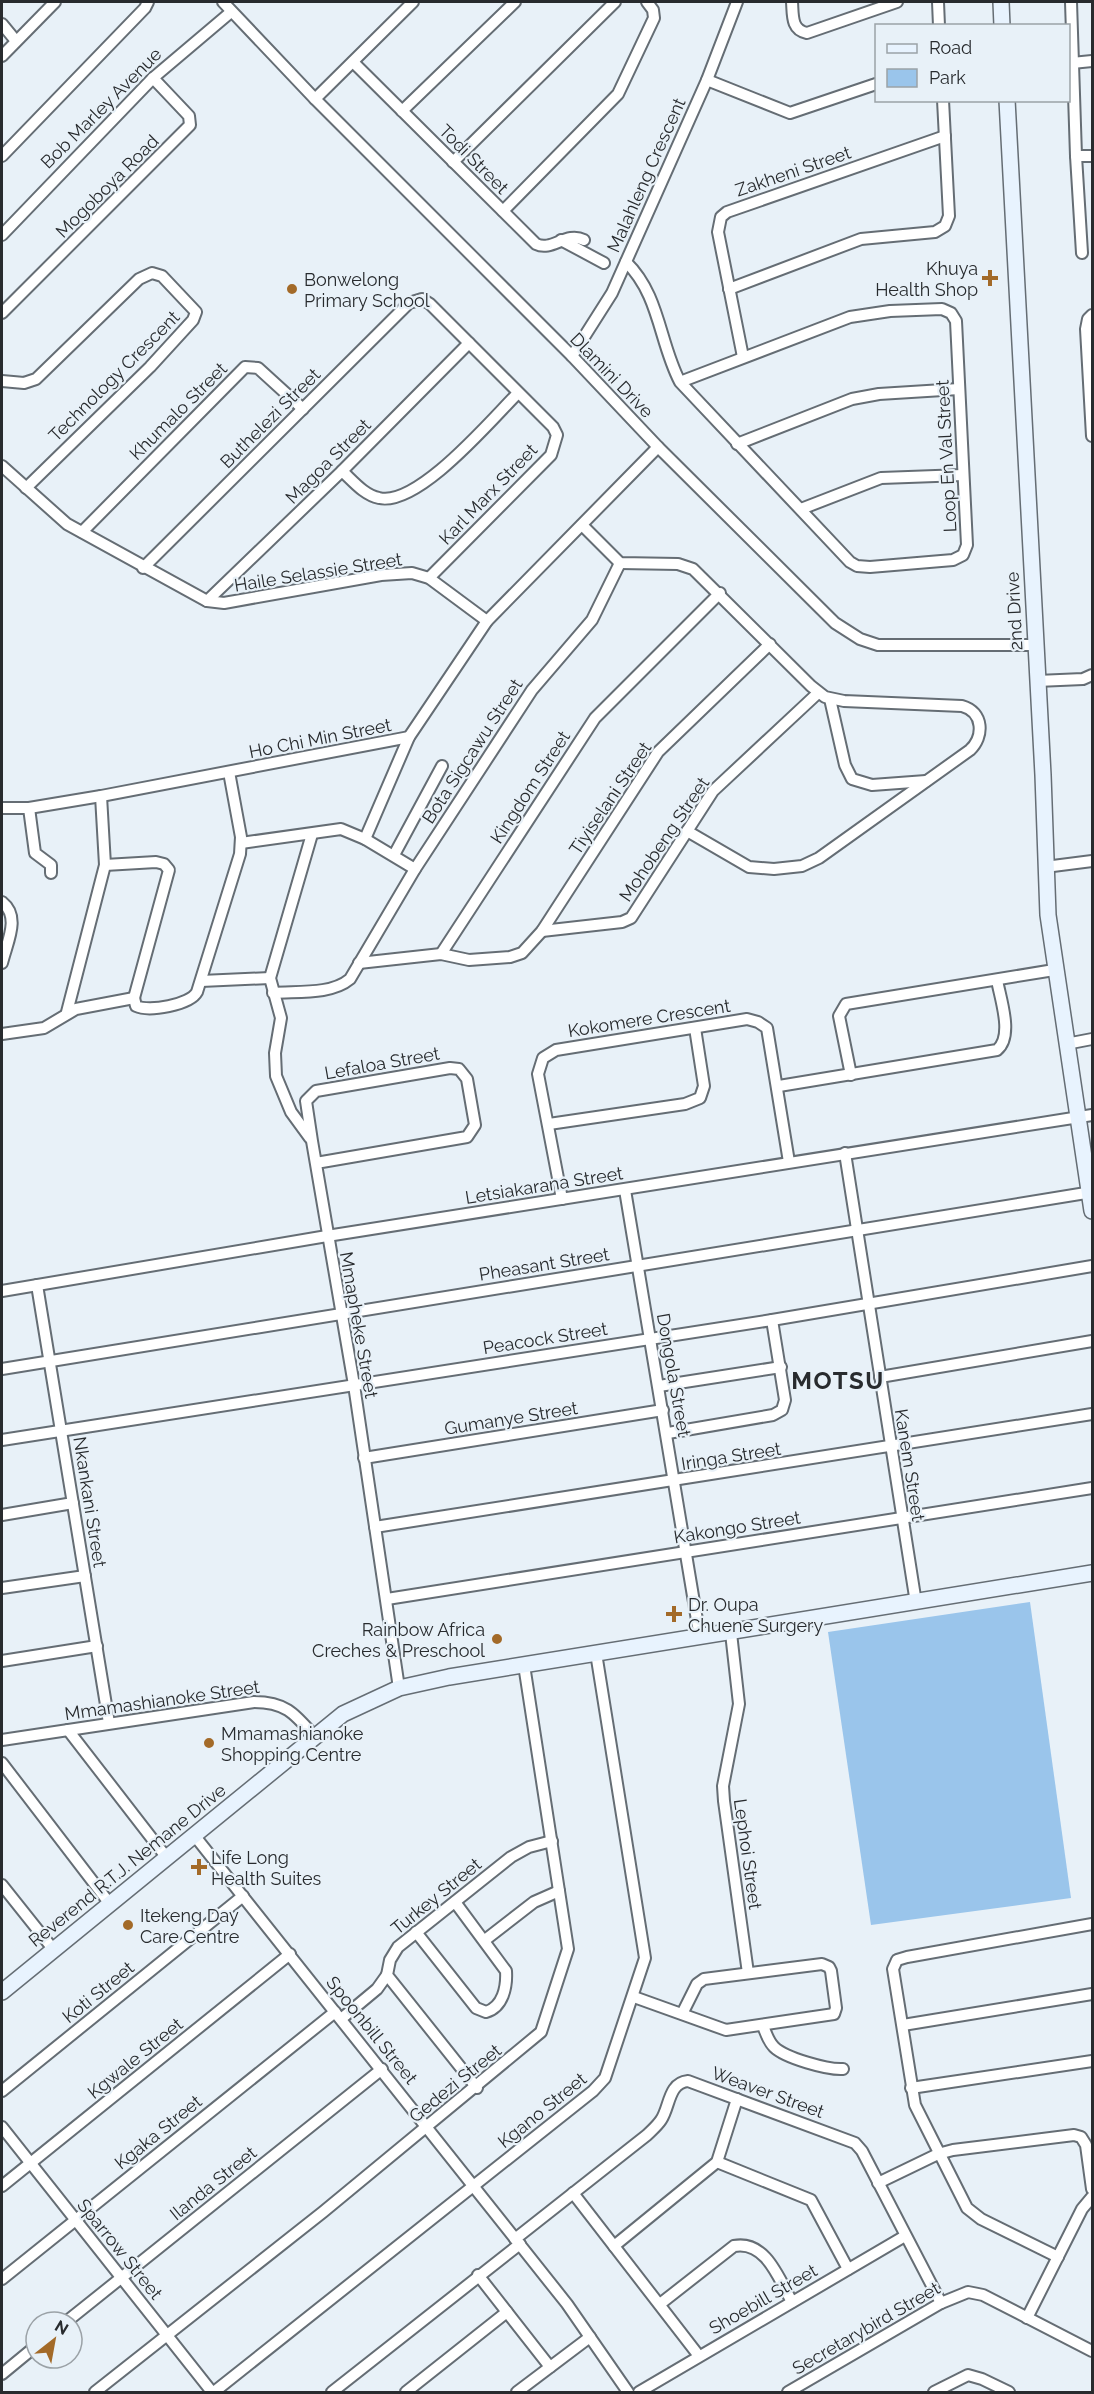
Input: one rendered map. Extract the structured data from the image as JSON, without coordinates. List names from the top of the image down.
{
  "streets": {
    "street": [
      "Bob Marley Avenue",
      "Todi Street",
      "Zakheni Street",
      "Malahleng Crescent",
      "Mogoboya Road",
      "Dlamini Drive",
      "Technology Crescent",
      "Khumalo Street",
      "Buthelezi Street",
      "Loop En Val Street",
      "Magoa Street",
      "Karl Marx Street",
      "Haile Selassie Street",
      "2nd Drive",
      "Ho Chi Min Street",
      "Bota Sigcawu Street",
      "Kingdom Street",
      "Tiyiselani Street",
      "Mohobeng Street",
      "Kokomere Crescent",
      "Lefaloa Street",
      "Letsiakarana Street",
      "Pheasant Street",
      "Mmapheke Street",
      "Peacock Street",
      "Dongola Street",
      "Gumanye Street",
      "Iringa Street",
      "Kanem Street",
      "Nkankani Street",
      "Kakongo Street",
      "Mmamashianoke Street",
      "Lephoi Street",
      "Reverend R.T.J. Nemane Drive",
      "Turkey Street",
      "Koti Street",
      "Spoonbill Street",
      "Kgwale Street",
      "Gedezi Street",
      "Weaver Street",
      "Kgano Street",
      "Kgaka Street",
      "Ilanda Street",
      "Sparrow Street",
      "Shoebill Street",
      "Secretarybird Street"
    ]
  },
  "crossings": [
    ["Bob Marley Avenue", "Mogoboya Road"],
    ["Bob Marley Avenue", "Dlamini Drive"],
    ["Zakheni Street", "Loop En Val Street"],
    ["Malahleng Crescent", "Dlamini Drive"],
    ["Malahleng Crescent", "Loop En Val Street"],
    ["Dlamini Drive", "2nd Drive"],
    ["Dlamini Drive", "Ho Chi Min Street"],
    ["Technology Crescent", "Haile Selassie Street"],
    ["Khumalo Street", "Buthelezi Street"],
    ["Khumalo Street", "Haile Selassie Street"],
    ["Buthelezi Street", "Karl Marx Street"],
    ["Buthelezi Street", "Haile Selassie Street"],
    ["Magoa Street", "Karl Marx Street"],
    ["Magoa Street", "Haile Selassie Street"],
    ["Karl Marx Street", "Haile Selassie Street"],
    ["Haile Selassie Street", "Ho Chi Min Street"],
    ["2nd Drive", "Letsiakarana Street"],
    ["2nd Drive", "Pheasant Street"],
    ["Bota Sigcawu Street", "Mmapheke Street"],
    ["Kingdom Street", "Tiyiselani Street"],
    ["Tiyiselani Street", "Mohobeng Street"],
    ["Kokomere Crescent", "Letsiakarana Street"],
    ["Lefaloa Street", "Mmapheke Street"],
    ["Letsiakarana Street", "Mmapheke Street"],
    ["Letsiakarana Street", "Dongola Street"],
    ["Letsiakarana Street", "Kanem Street"],
    ["Letsiakarana Street", "Nkankani Street"],
    ["Pheasant Street", "Mmapheke Street"],
    ["Pheasant Street", "Dongola Street"],
    ["Pheasant Street", "Kanem Street"],
    ["Pheasant Street", "Nkankani Street"],
    ["Mmapheke Street", "Peacock Street"],
    ["Mmapheke Street", "Gumanye Street"],
    ["Mmapheke Street", "Iringa Street"],
    ["Mmapheke Street", "Kakongo Street"],
    ["Mmapheke Street", "Reverend R.T.J. Nemane Drive"],
    ["Peacock Street", "Dongola Street"],
    ["Peacock Street", "Kanem Street"],
    ["Peacock Street", "Nkankani Street"],
    ["Dongola Street", "Gumanye Street"],
    ["Dongola Street", "Iringa Street"],
    ["Dongola Street", "Kakongo Street"],
    ["Dongola Street", "Reverend R.T.J. Nemane Drive"],
    ["Iringa Street", "Kanem Street"],
    ["Kanem Street", "Kakongo Street"],
    ["Kanem Street", "Reverend R.T.J. Nemane Drive"],
    ["Nkankani Street", "Mmamashianoke Street"],
    ["Mmamashianoke Street", "Reverend R.T.J. Nemane Drive"],
    ["Lephoi Street", "Reverend R.T.J. Nemane Drive"],
    ["Reverend R.T.J. Nemane Drive", "Spoonbill Street"],
    ["Reverend R.T.J. Nemane Drive", "Gedezi Street"],
    ["Reverend R.T.J. Nemane Drive", "Kgano Street"],
    ["Turkey Street", "Spoonbill Street"],
    ["Turkey Street", "Gedezi Street"],
    ["Turkey Street", "Kgaka Street"],
    ["Koti Street", "Spoonbill Street"],
    ["Spoonbill Street", "Kgwale Street"],
    ["Spoonbill Street", "Gedezi Street"],
    ["Spoonbill Street", "Weaver Street"],
    ["Spoonbill Street", "Kgano Street"],
    ["Spoonbill Street", "Kgaka Street"],
    ["Spoonbill Street", "Ilanda Street"],
    ["Kgwale Street", "Sparrow Street"],
    ["Gedezi Street", "Sparrow Street"],
    ["Weaver Street", "Shoebill Street"],
    ["Weaver Street", "Secretarybird Street"],
    ["Kgano Street", "Sparrow Street"],
    ["Kgaka Street", "Sparrow Street"],
    ["Ilanda Street", "Sparrow Street"]
  ],
  "districts": ["MOTSU"],
  "places": {
    "health": ["Khuya Health Shop", "Dr. Oupa Chuene Surgery", "Life Long Health Suites"],
    "other": [
      "Bonwelong Primary School",
      "Rainbow Africa Creches & Preschool",
      "Mmamashianoke Shopping Centre",
      "Itekeng Day Care Centre"
    ]
  },
  "legend": ["Road", "Park"],
  "north": "top right"
}
